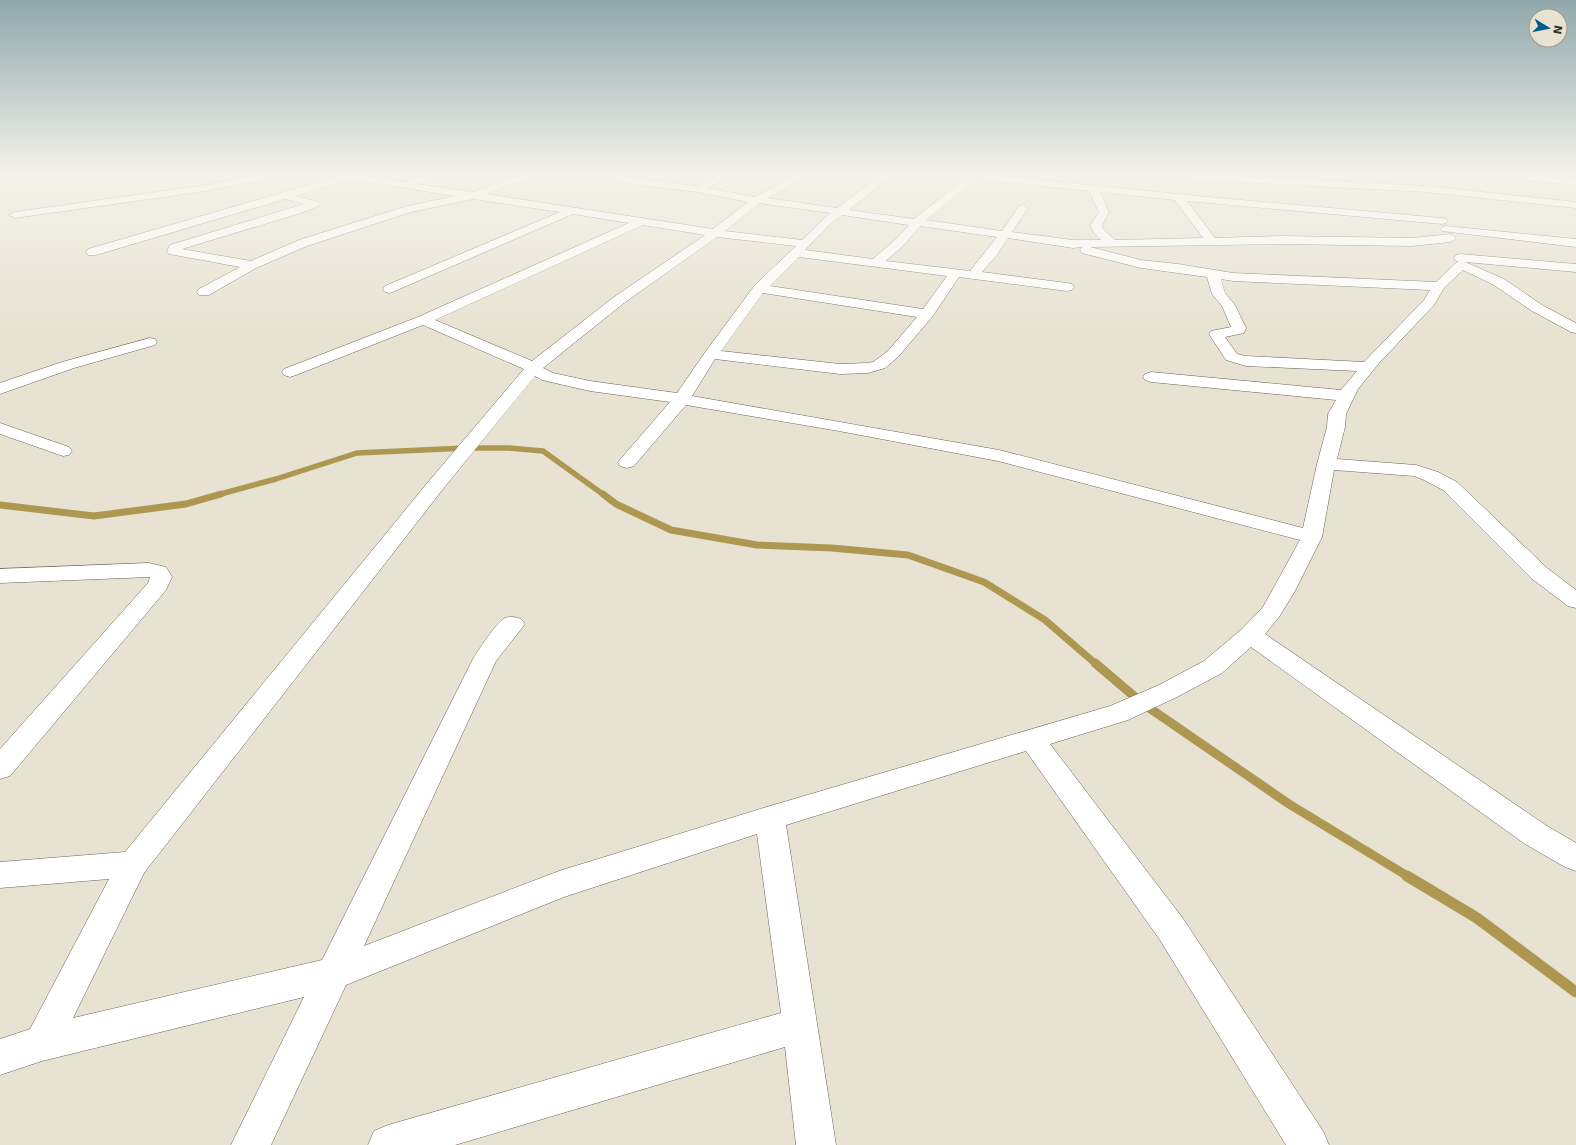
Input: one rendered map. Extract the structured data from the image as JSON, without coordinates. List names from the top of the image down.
{
  "north": "right"
}
